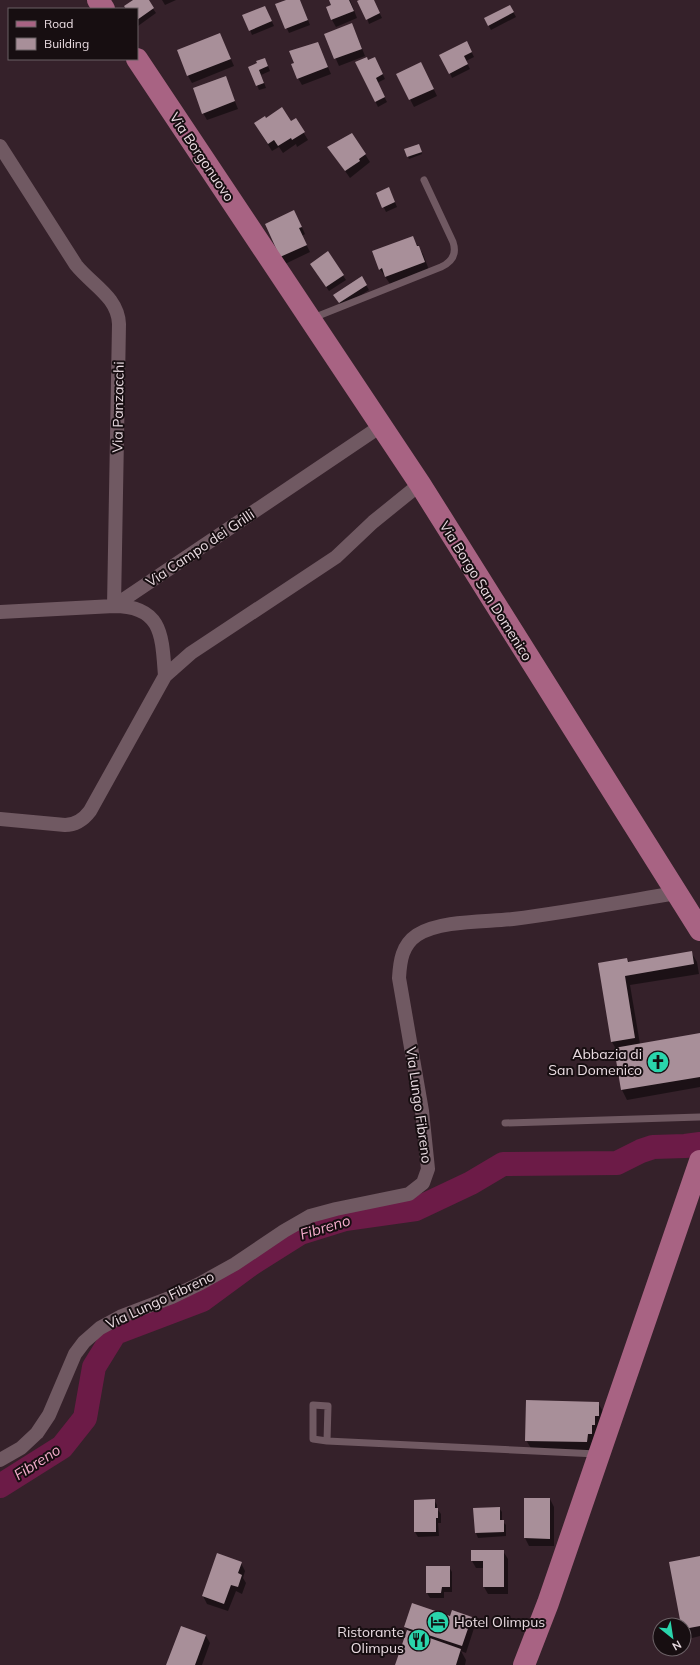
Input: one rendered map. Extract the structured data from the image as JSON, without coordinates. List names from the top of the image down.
{
  "streets": {
    "main road": ["Via Borgonuovo", "Via Borgo San Domenico"],
    "street": ["Via Panzacchi", "Via Campo dei Grilli", "Via Lungo Fibreno"]
  },
  "crossings": [
    ["Via Borgonuovo", "Via Borgo San Domenico"],
    ["Via Panzacchi", "Via Campo dei Grilli"],
    ["Via Campo dei Grilli", "Via Borgo San Domenico"],
    ["Via Borgo San Domenico", "Via Lungo Fibreno"]
  ],
  "water": ["Fibreno"],
  "places": {
    "church": ["Abbazia di San Domenico"],
    "hotel": ["Hotel Olimpus"],
    "restaurant": ["Ristorante Olimpus"]
  },
  "legend": ["Road", "Building"],
  "north": "bottom right"
}
